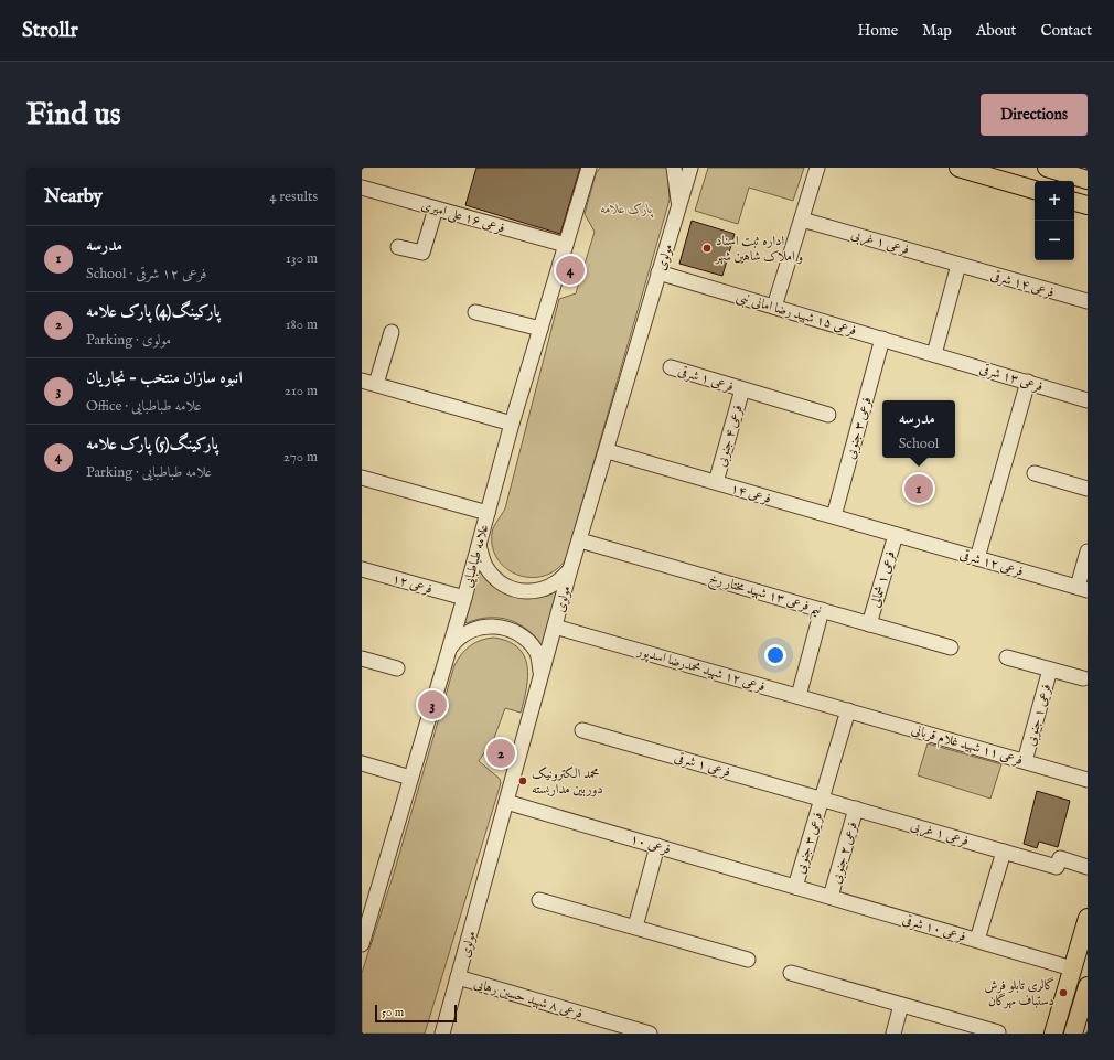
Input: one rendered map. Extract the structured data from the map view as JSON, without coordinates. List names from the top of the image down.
{
  "streets": {
    "street": [
      "فرعی ۱۶ علی امیری",
      "فرعی ۱ غربی",
      "مولوی",
      "فرعی ۱۴ شرقی",
      "فرعی ۱۵ شهید رضا امانی نبی",
      "فرعی ۱۳ شرقی",
      "فرعی ۱ شرقی",
      "فرعی ۳ جنوبی",
      "فرعی ۴ جنوبی",
      "فرعی ۱۴",
      "علامه طباطبایی",
      "فرعی ۱۲ شرقی",
      "فرعی ۱ شمالی",
      "فرعی ۱۲",
      "نیم فرعی ۱۳ شهید مختار رخ",
      "فرعی ۱۲ شهید محمدرضا اسدپور",
      "فرعی ۱ جنوبی",
      "فرعی ۱۱ شهید غلام قربانی",
      "فرعی ۱۰",
      "فرعی ۲ جنوبی",
      "فرعی ۱۰ شرقی",
      "فرعی ۸ شهید حسین رهایی"
    ]
  },
  "crossings": [
    ["فرعی ۱۶ علی امیری", "علامه طباطبایی"],
    ["فرعی ۱ غربی", "فرعی ۱۴ شرقی"],
    ["فرعی ۱ غربی", "فرعی ۱ شرقی"],
    ["فرعی ۱ غربی", "فرعی ۳ جنوبی"],
    ["فرعی ۱ غربی", "فرعی ۲ جنوبی"],
    ["مولوی", "فرعی ۱۵ شهید رضا امانی نبی"],
    ["مولوی", "فرعی ۱۴"],
    ["مولوی", "نیم فرعی ۱۳ شهید مختار رخ"],
    ["مولوی", "فرعی ۱۲ شهید محمدرضا اسدپور"],
    ["مولوی", "فرعی ۱۰"],
    ["مولوی", "فرعی ۸ شهید حسین رهایی"],
    ["فرعی ۱۵ شهید رضا امانی نبی", "فرعی ۱۳ شرقی"],
    ["فرعی ۱۵ شهید رضا امانی نبی", "فرعی ۳ جنوبی"],
    ["فرعی ۱ شرقی", "فرعی ۳ جنوبی"],
    ["فرعی ۱ شرقی", "فرعی ۴ جنوبی"],
    ["فرعی ۳ جنوبی", "فرعی ۱۴"],
    ["فرعی ۳ جنوبی", "فرعی ۱۰"],
    ["فرعی ۳ جنوبی", "فرعی ۱۰ شرقی"],
    ["فرعی ۴ جنوبی", "فرعی ۱۴"],
    ["فرعی ۱۴", "فرعی ۱۲ شرقی"],
    ["فرعی ۱۴", "فرعی ۱ شمالی"],
    ["علامه طباطبایی", "فرعی ۱۲"],
    ["فرعی ۱۲ شرقی", "فرعی ۱ شمالی"],
    ["فرعی ۱ شمالی", "نیم فرعی ۱۳ شهید مختار رخ"],
    ["فرعی ۱۲ شهید محمدرضا اسدپور", "فرعی ۱۱ شهید غلام قربانی"],
    ["فرعی ۱ جنوبی", "فرعی ۱۱ شهید غلام قربانی"],
    ["فرعی ۱۰", "فرعی ۱۰ شرقی"],
    ["فرعی ۲ جنوبی", "فرعی ۱۰ شرقی"]
  ],
  "parks": ["پارک علامه"],
  "places": ["اداره ثبت اسناد و املاک شاهین شهر", "محمد الکترونیک دوربین مداربسته", "گالری تابلو فرش دستباف مهرگان"],
  "scale_bar": "50 m",
  "page": {
    "header": "Strollr",
    "nav": [
      "Home",
      "Map",
      "About",
      "Contact"
    ],
    "buttons": "Directions",
    "title": "Find us",
    "heading": ["Nearby", "4 results"],
    "map_buttons": ["+", "−"],
    "list": [
      {
        "mark": "1",
        "name": "مدرسه",
        "note": "School · فرعی ۱۲ شرقی",
        "value": "130 m"
      },
      {
        "mark": "2",
        "name": "پارکینگ(4) پارک علامه",
        "note": "Parking · مولوی",
        "value": "180 m"
      },
      {
        "mark": "3",
        "name": "انبوه سازان منتخب - نجاریان",
        "note": "Office · علامه طباطبایی",
        "value": "210 m"
      },
      {
        "mark": "4",
        "name": "پارکینگ(5) پارک علامه",
        "note": "Parking · علامه طباطبایی",
        "value": "270 m"
      }
    ],
    "pins": [
      "4",
      "1",
      "3",
      "2"
    ],
    "popup": ["مدرسه", "School"],
    "scale": "50 m"
  }
}
